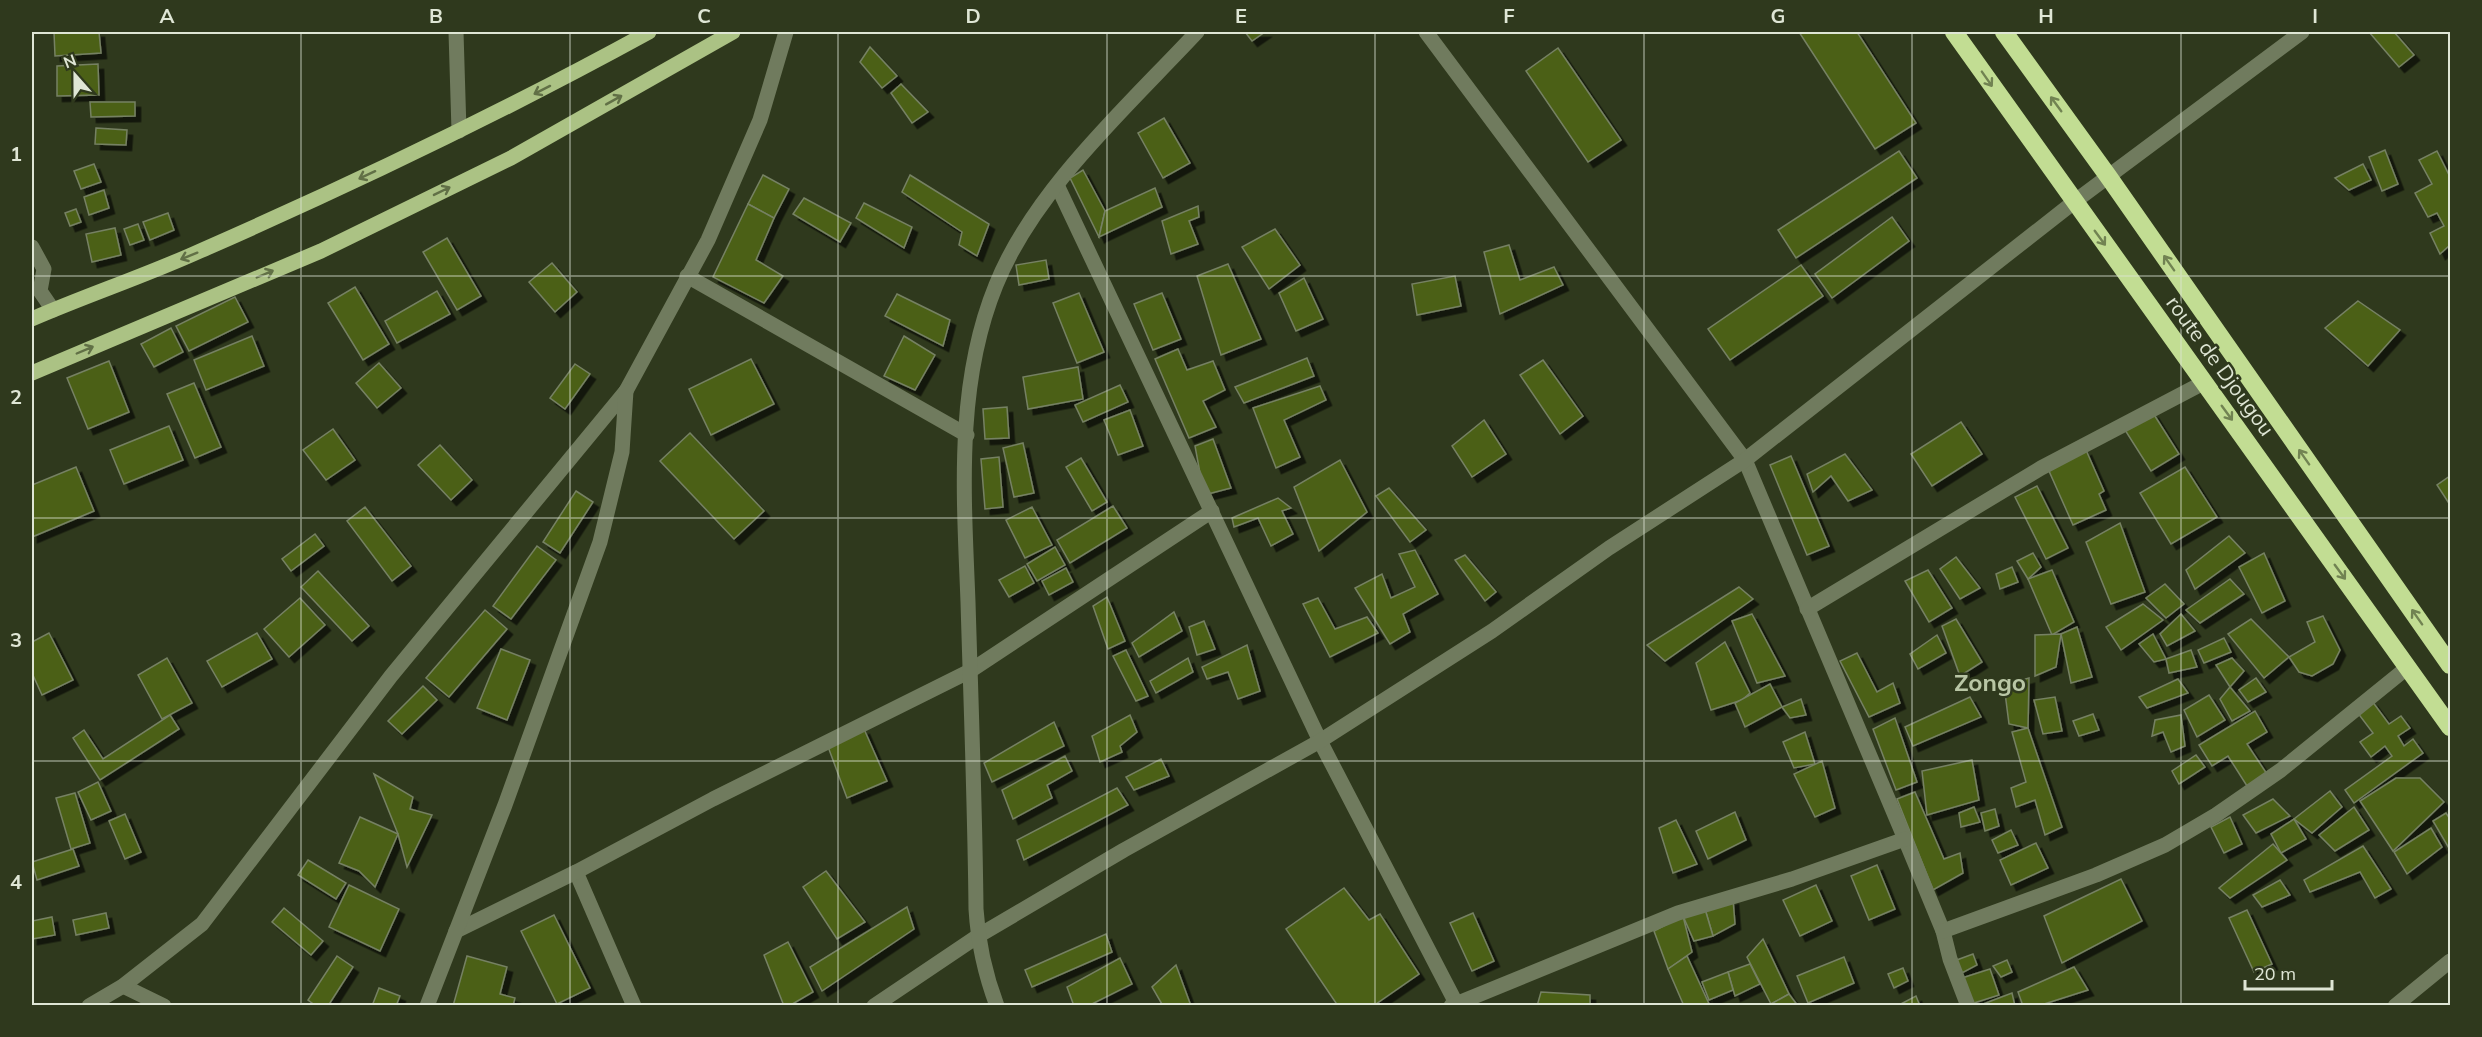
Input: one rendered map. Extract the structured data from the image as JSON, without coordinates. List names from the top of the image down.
{
  "streets": {
    "highway": ["route de Djougou"]
  },
  "districts": ["Zongo"],
  "scale_bar": "20 m",
  "north": "top",
  "grid": {
    "columns": [
      "A",
      "B",
      "C",
      "D",
      "E",
      "F",
      "G",
      "H",
      "I"
    ],
    "rows": [
      "1",
      "2",
      "3",
      "4"
    ]
  }
}
